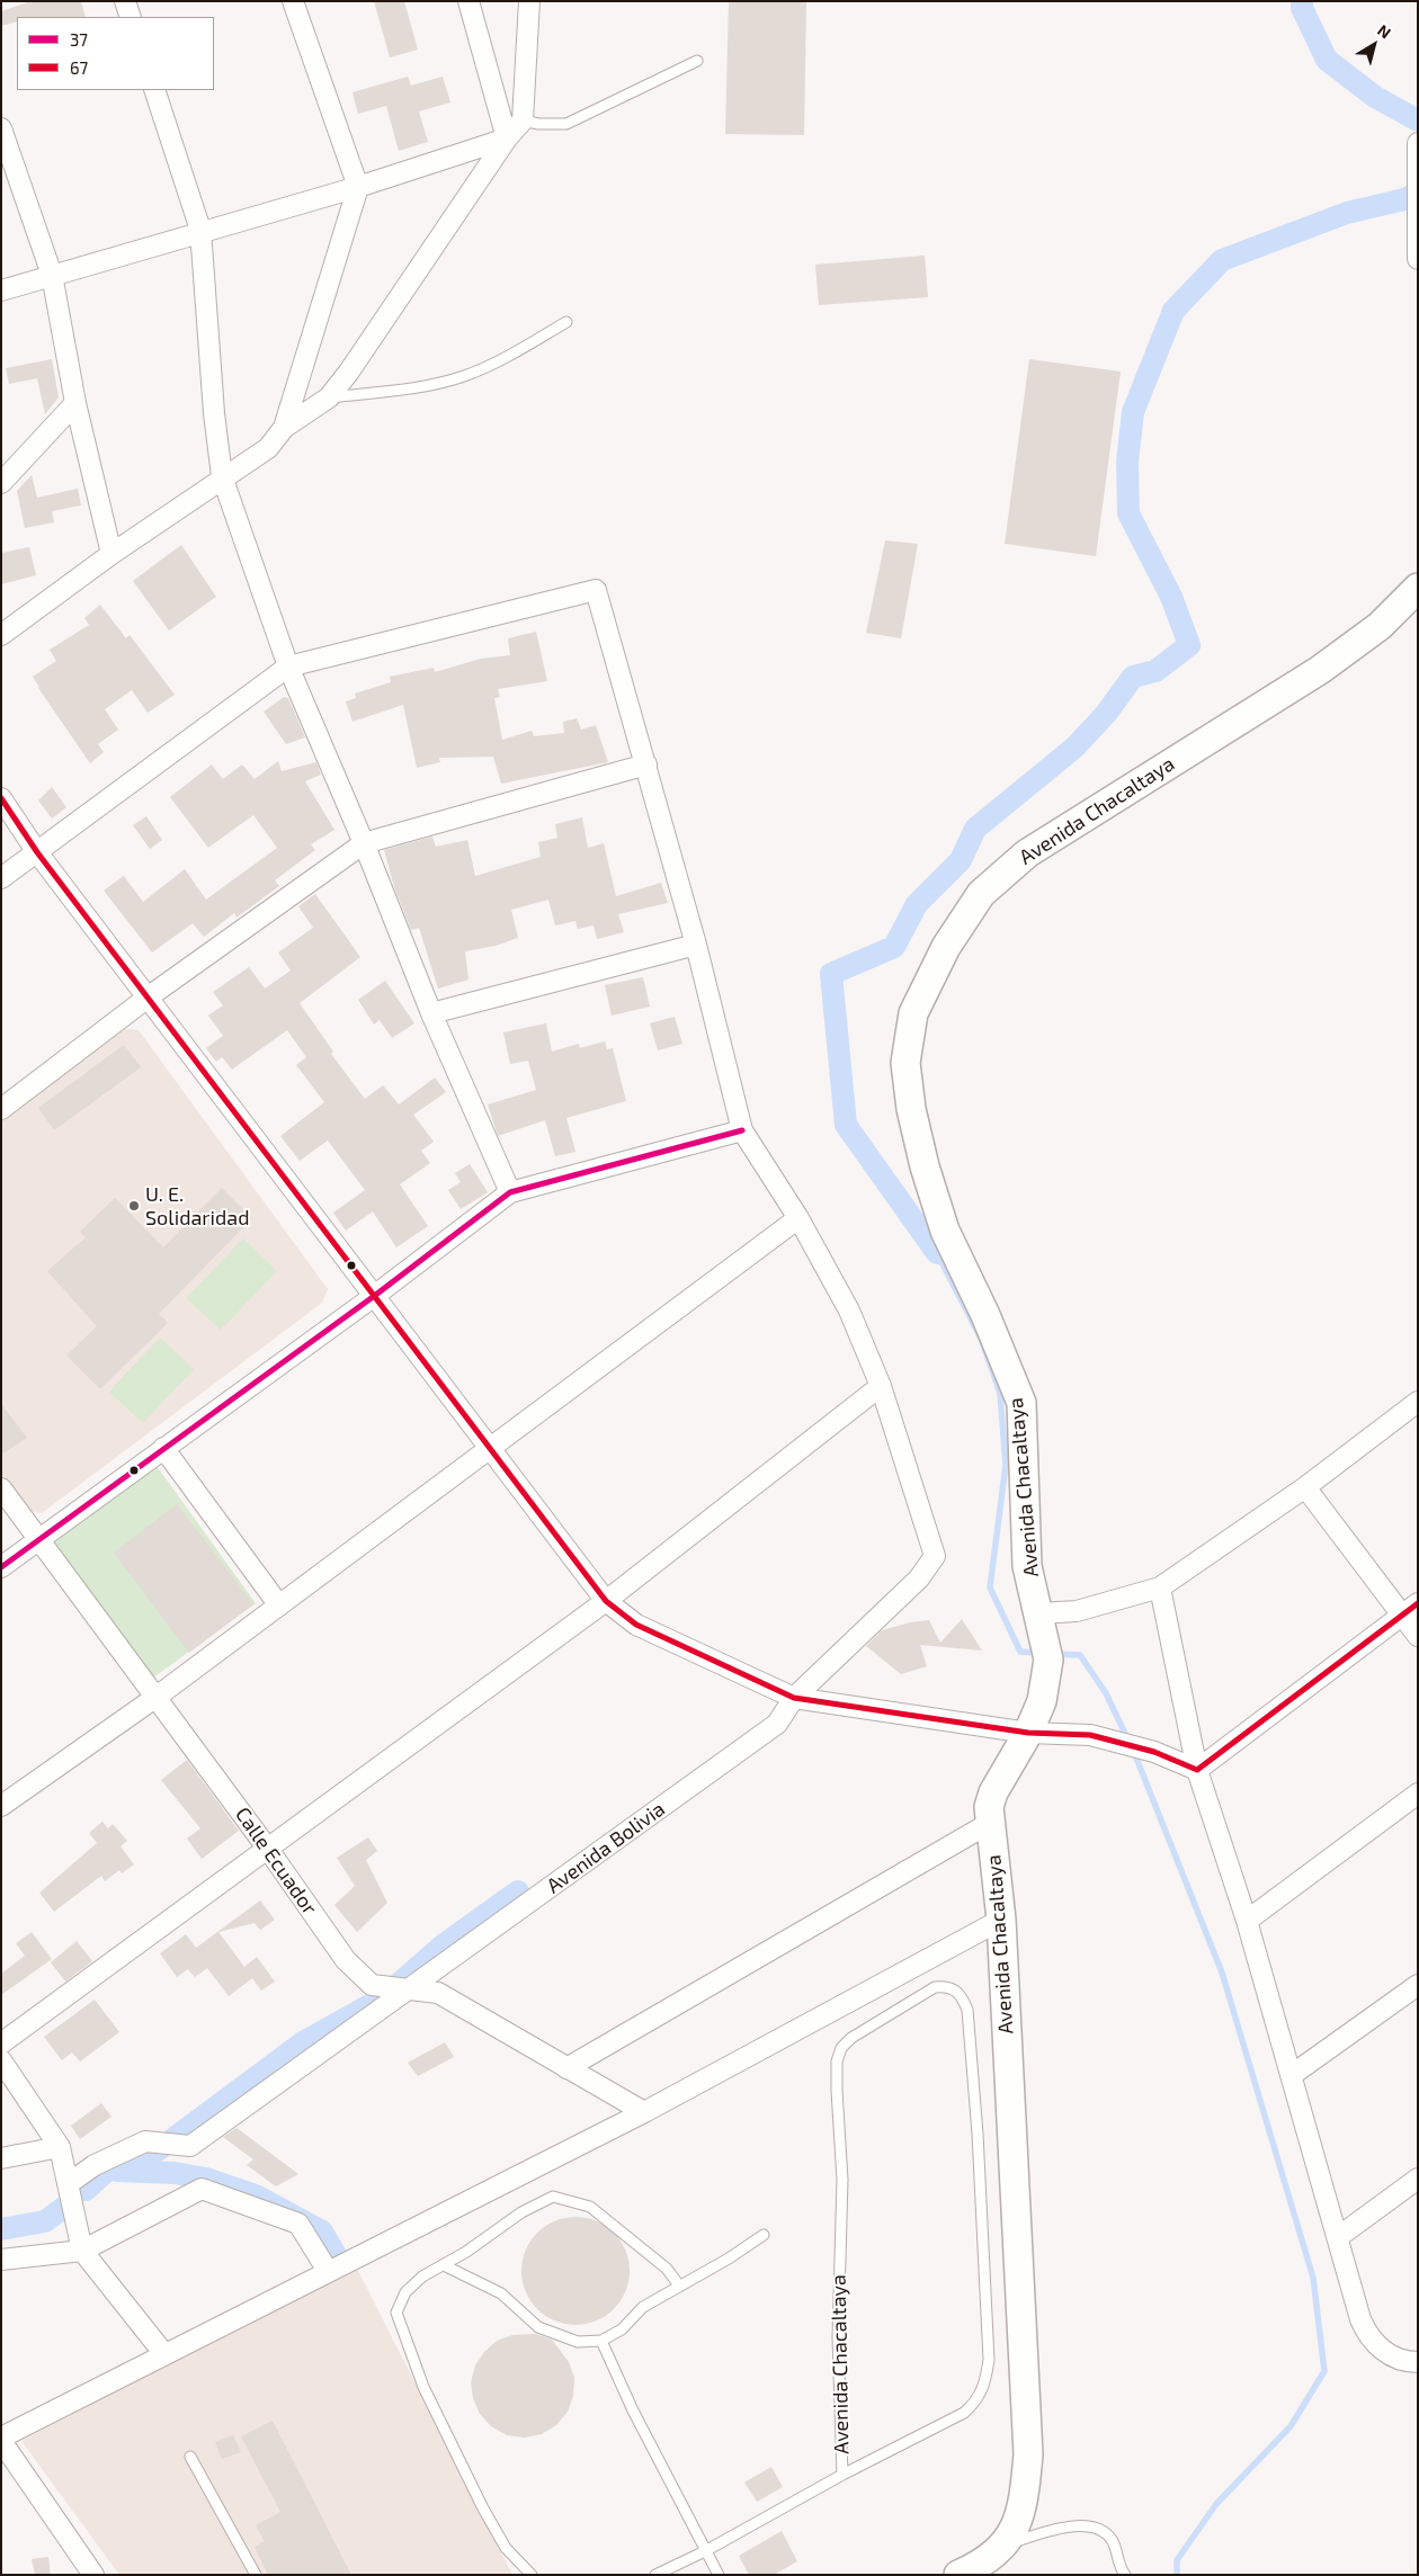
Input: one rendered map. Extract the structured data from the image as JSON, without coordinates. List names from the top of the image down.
{
  "streets": {
    "street": ["Avenida Chacaltaya", "Avenida Bolivia", "Calle Ecuador"]
  },
  "crossings": [
    ["Avenida Bolivia", "Calle Ecuador"]
  ],
  "places": ["U. E. Solidaridad"],
  "lines": ["transit line 67", "transit line 37"],
  "legend": ["37", "67"],
  "north": "top right"
}
